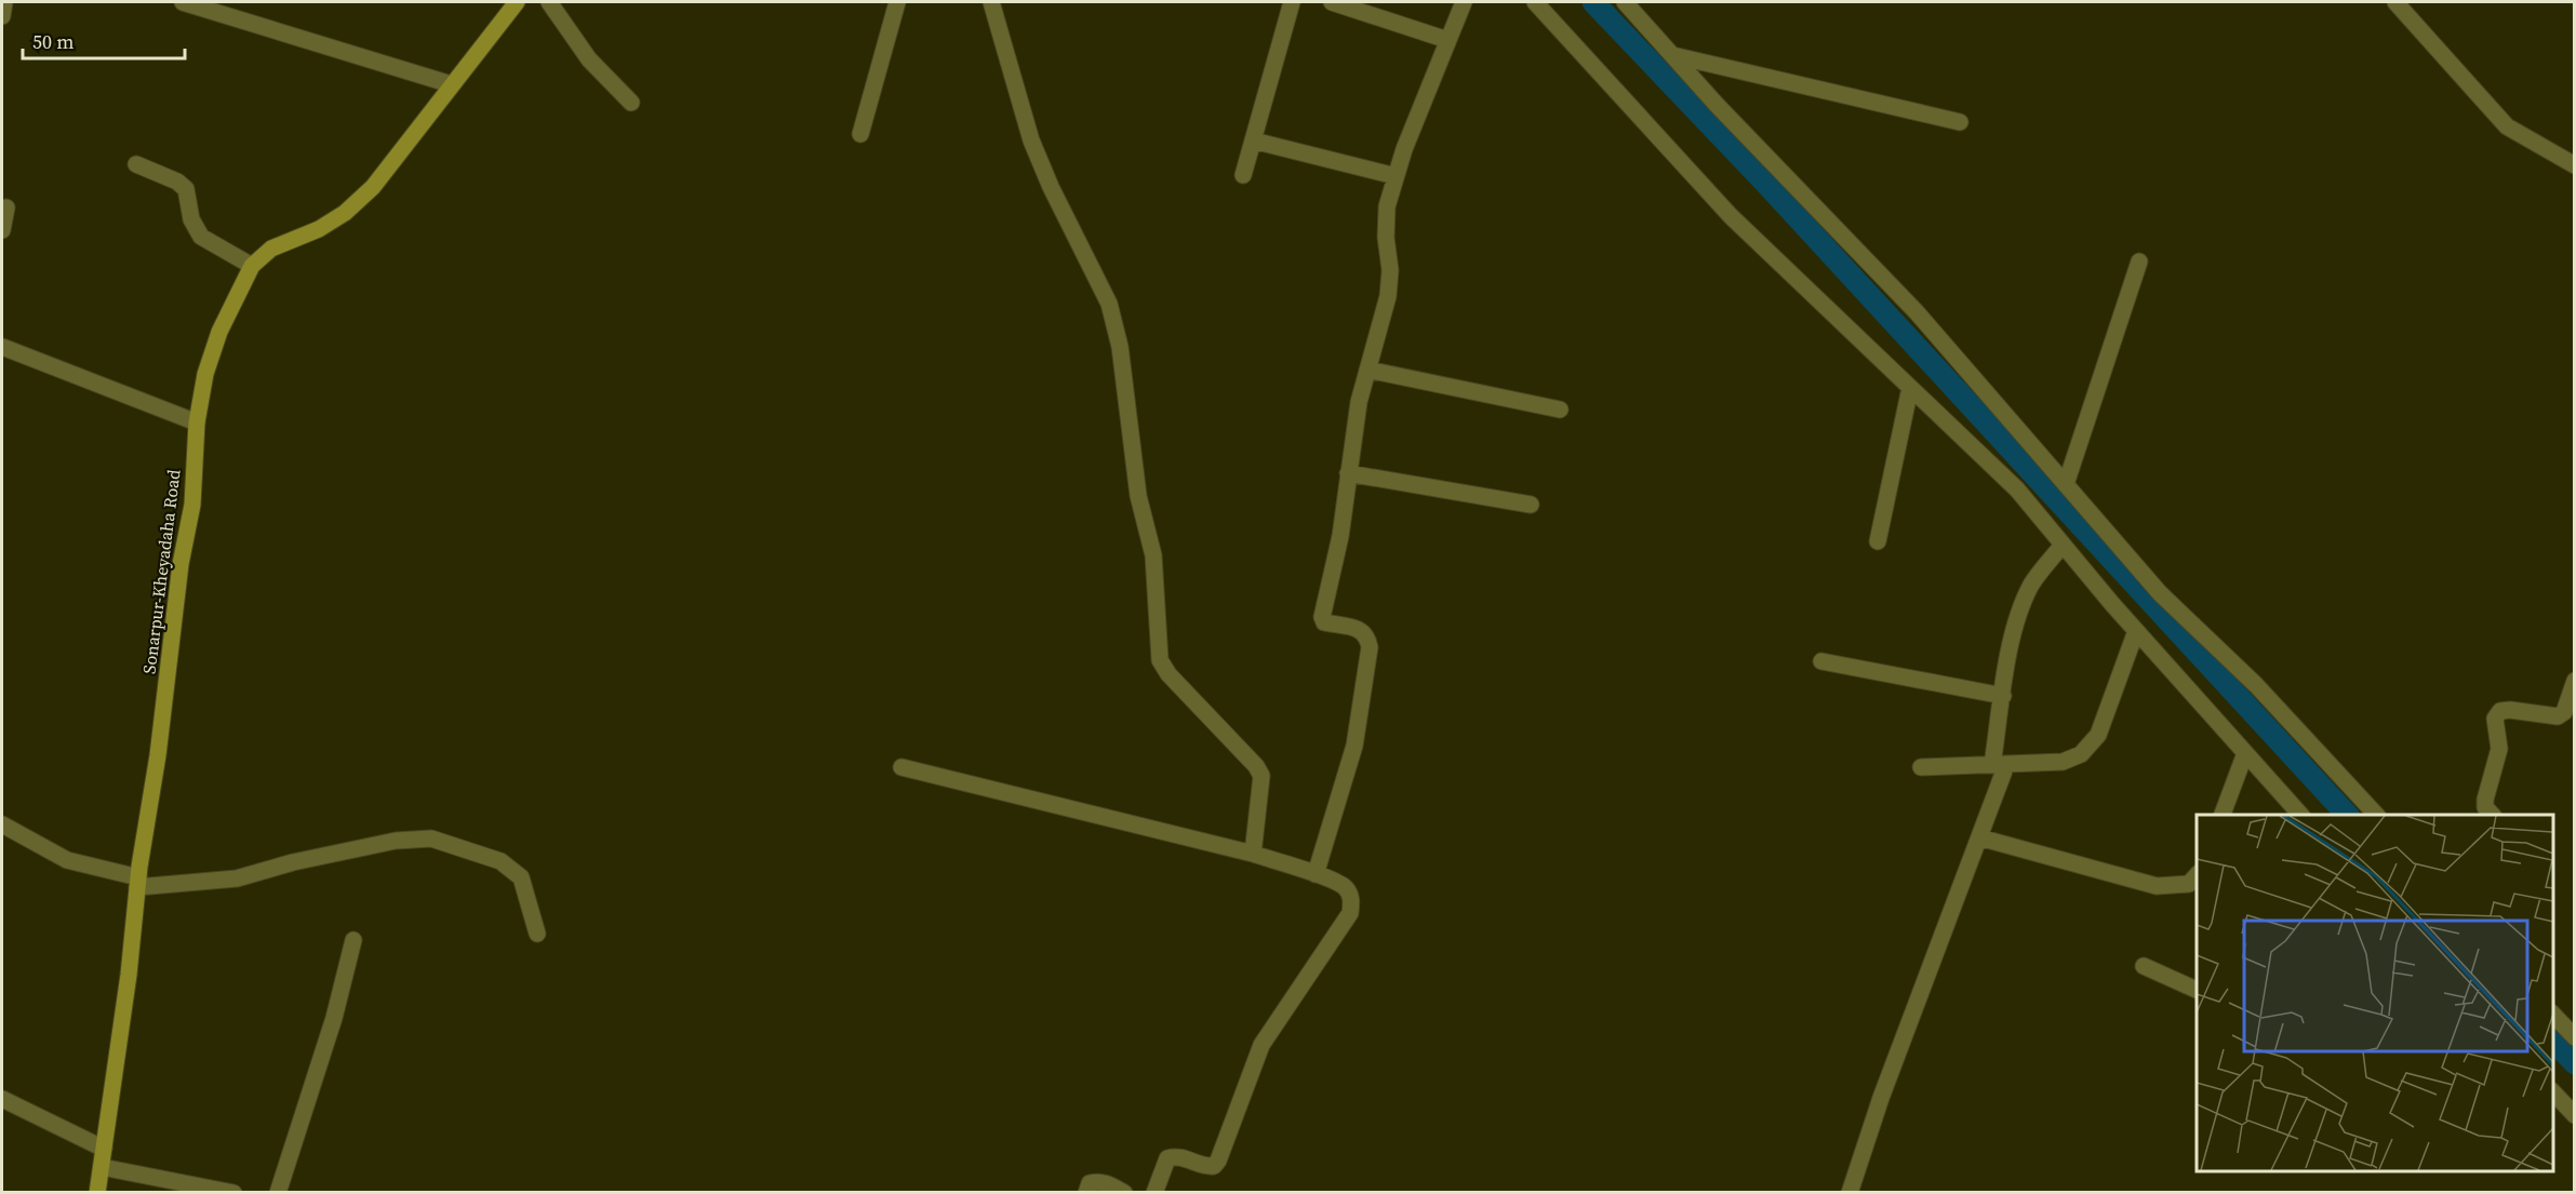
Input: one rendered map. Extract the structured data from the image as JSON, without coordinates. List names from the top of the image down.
{
  "streets": {
    "main road": ["Sonarpur-Kheyadaha Road"]
  },
  "scale_bar": "50 m"
}
